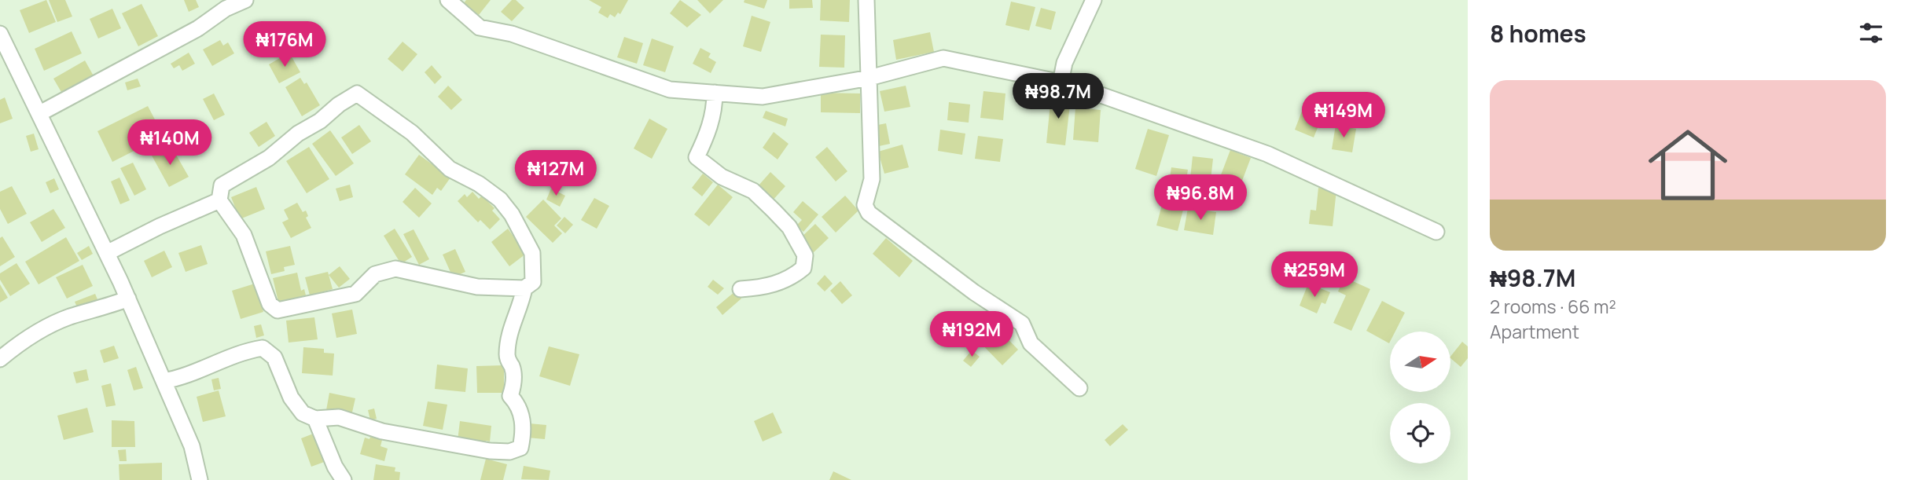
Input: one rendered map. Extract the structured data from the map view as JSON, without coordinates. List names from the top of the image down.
{
  "north": "right",
  "page": {
    "heading": "8 homes",
    "price": [
      "₦176M",
      "₦98.7M",
      "₦149M",
      "₦140M",
      "₦127M",
      "₦96.8M",
      "₦259M",
      "₦192M"
    ],
    "list": [
      {
        "name": "₦98.7M",
        "note": "2 rooms · 66 m² · Apartment"
      }
    ]
  }
}
